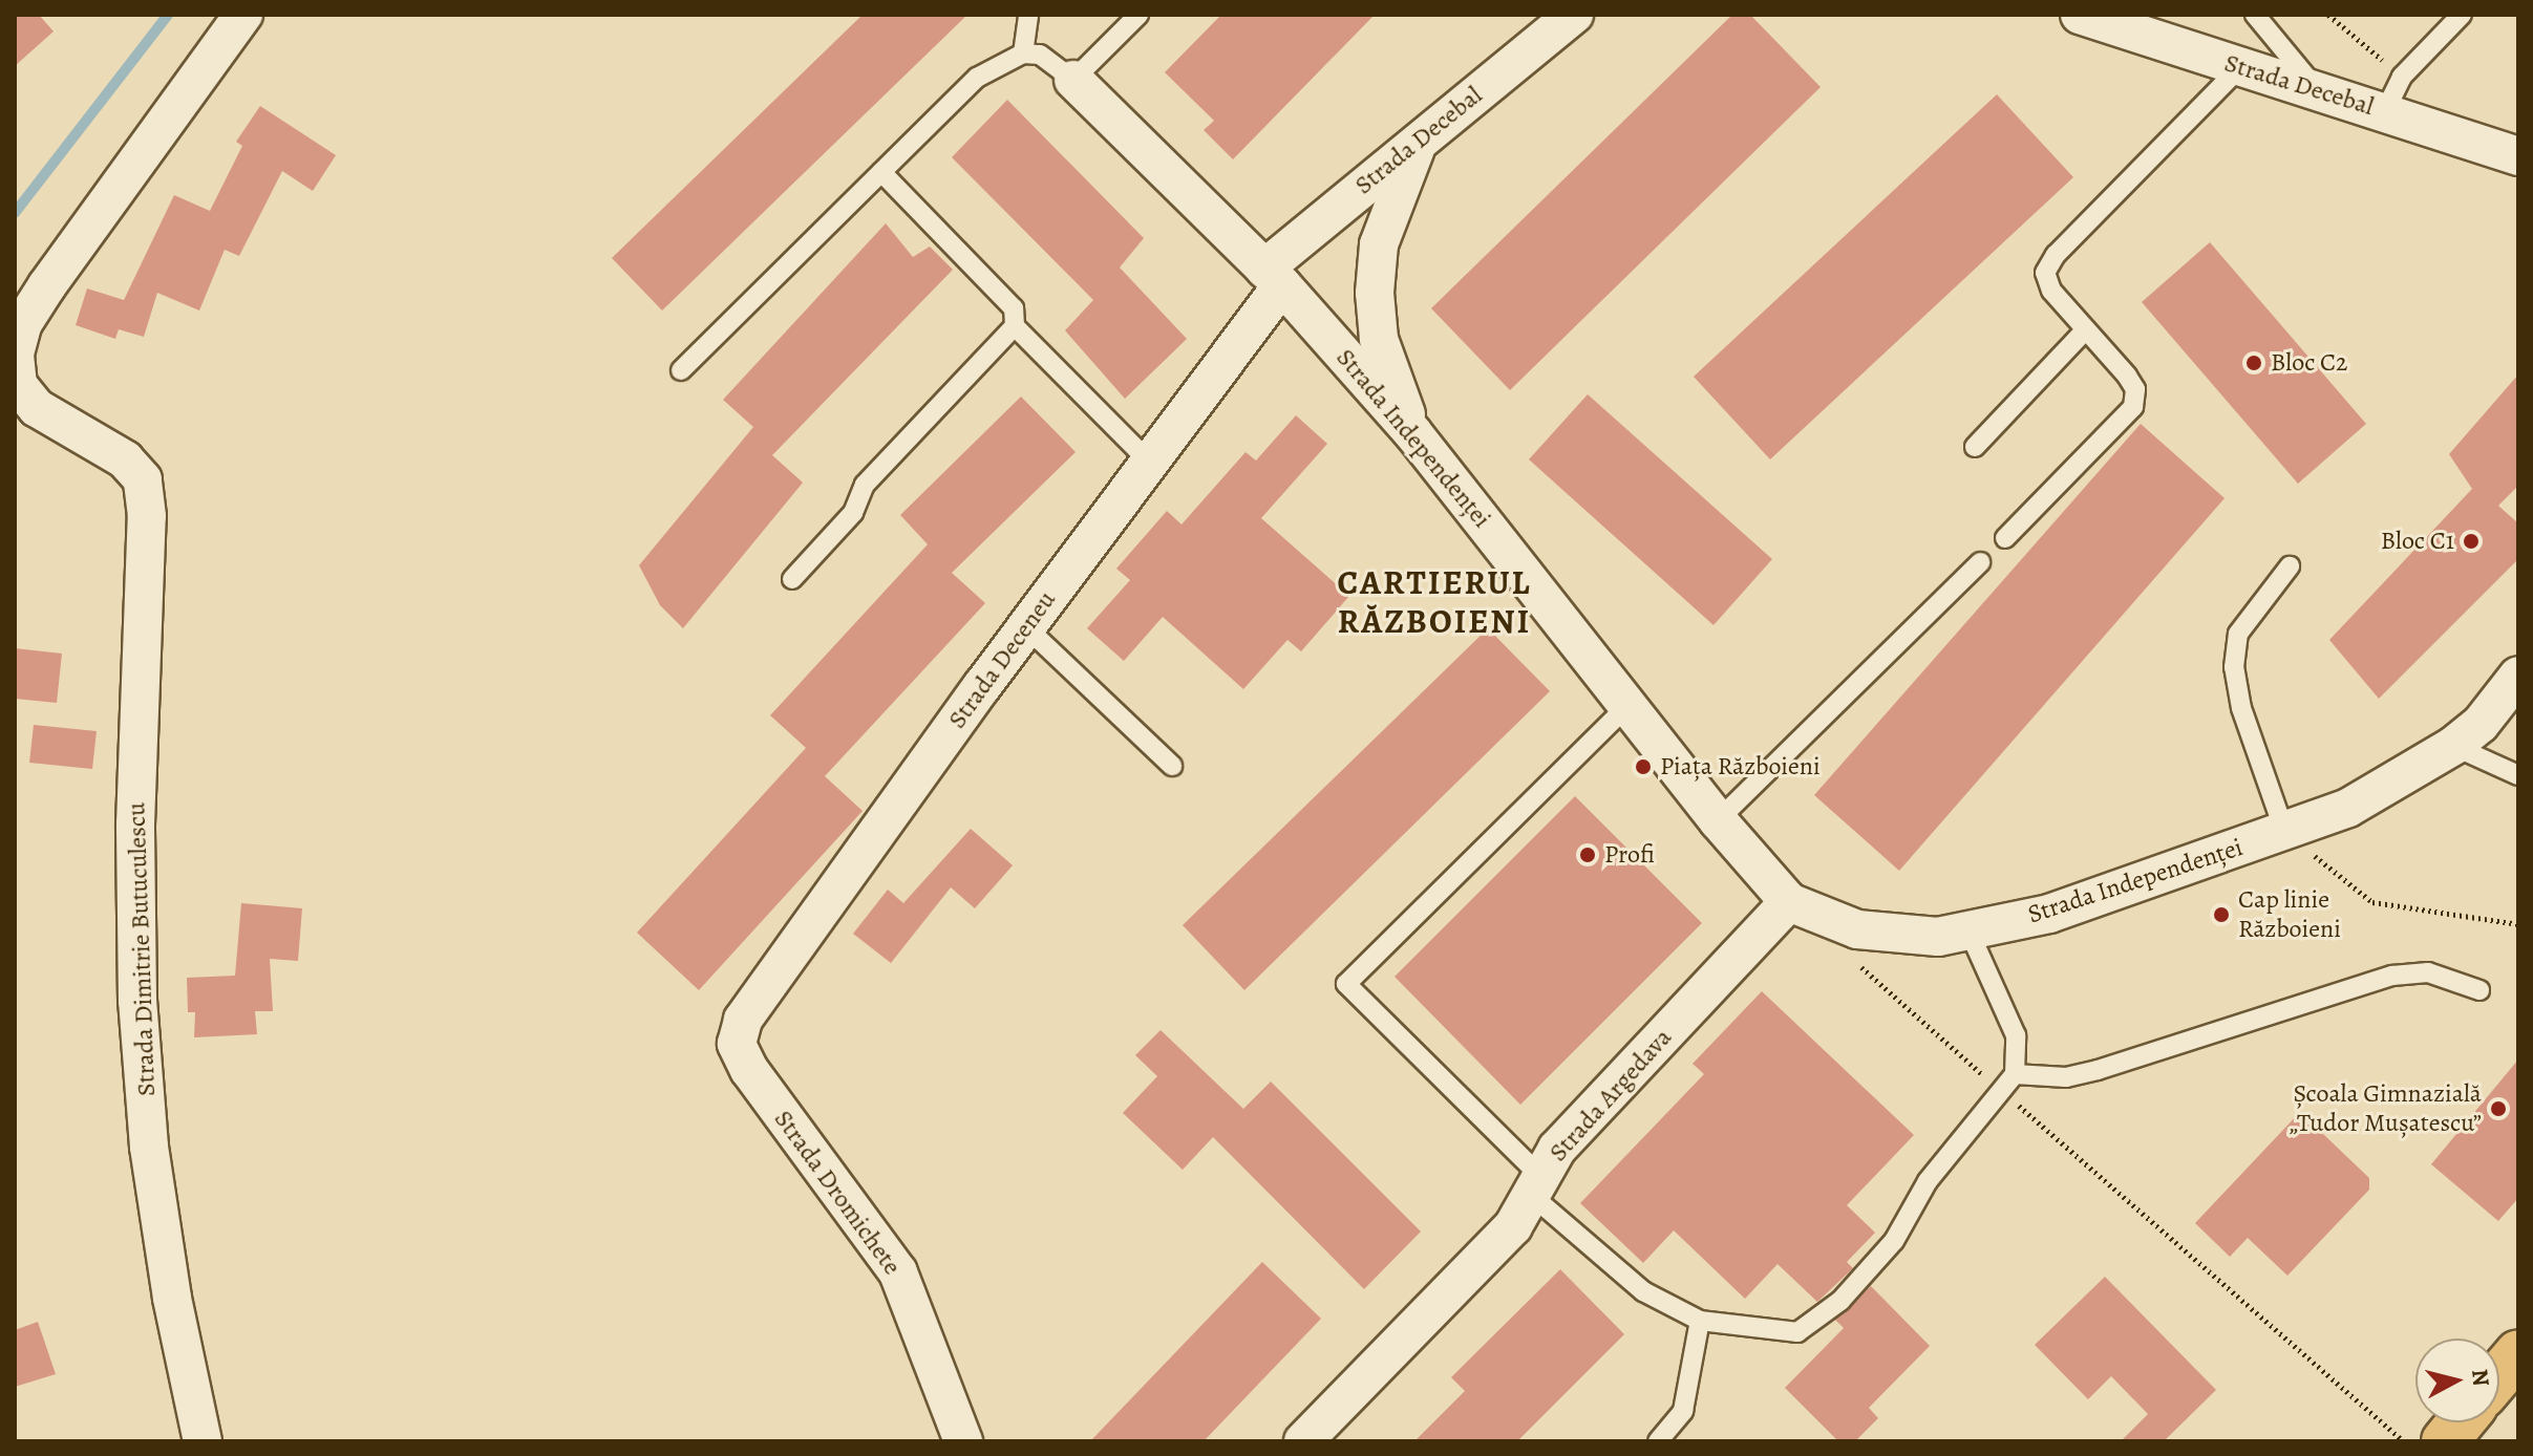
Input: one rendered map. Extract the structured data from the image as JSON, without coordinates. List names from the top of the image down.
{
  "streets": {
    "street": [
      "Strada Decebal",
      "Strada Independenței",
      "Strada Deceneu",
      "Strada Dimitrie Butuculescu",
      "Strada Argedava",
      "Strada Dromichete"
    ]
  },
  "crossings": [
    ["Strada Decebal", "Strada Independenței"],
    ["Strada Decebal", "Strada Deceneu"],
    ["Strada Independenței", "Strada Deceneu"],
    ["Strada Independenței", "Strada Argedava"],
    ["Strada Deceneu", "Strada Dromichete"]
  ],
  "districts": ["CARTIERUL RĂZBOIENI"],
  "places": [
    "Bloc C2",
    "Bloc C1",
    "Piața Războieni",
    "Profi",
    "Cap linie Războieni",
    "Școala Gimnazială „Tudor Mușatescu”"
  ],
  "north": "right"
}
